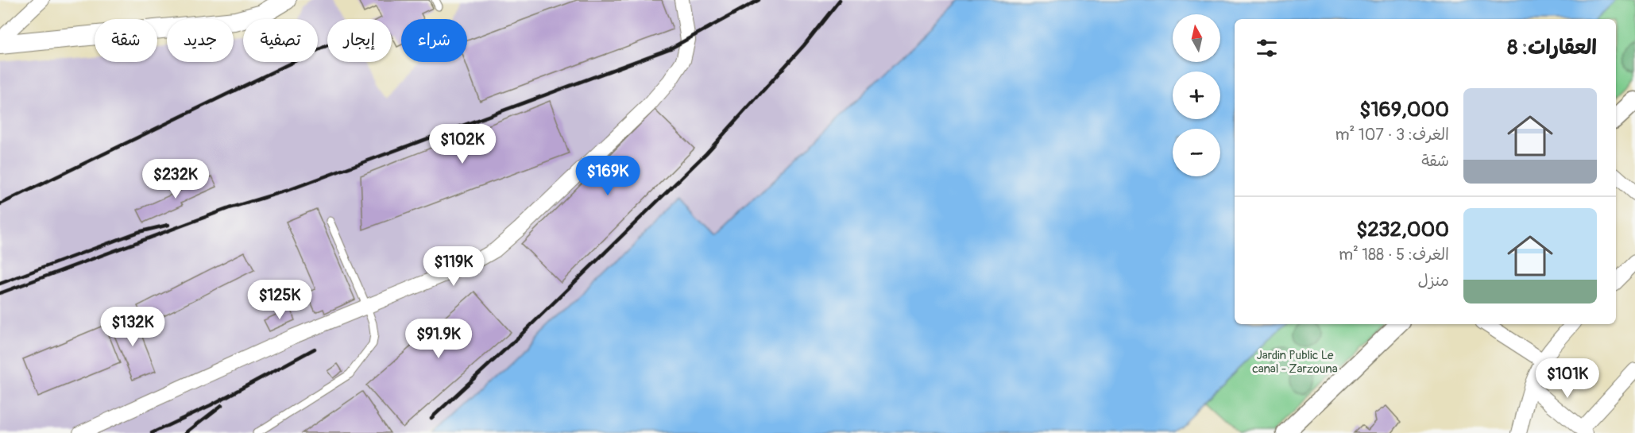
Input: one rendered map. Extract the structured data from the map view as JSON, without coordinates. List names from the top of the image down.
{
  "parks": ["Jardin Public Le canal - Zarzouna"],
  "north": "top",
  "page": {
    "map_buttons": ["+", "−"],
    "chip": [
      "شراء",
      "إيجار",
      "تصفية",
      "جديد",
      "شقة"
    ],
    "heading": "العقارات: 8",
    "list": [
      {
        "name": "$169,000",
        "note": "الغرف: 3 · 107 m² · شقة"
      },
      {
        "name": "$232,000",
        "note": "الغرف: 5 · 188 m² · منزل"
      }
    ],
    "price": [
      "$102K",
      "$169K",
      "$232K",
      "$119K",
      "$125K",
      "$132K",
      "$91.9K",
      "$101K"
    ]
  }
}
